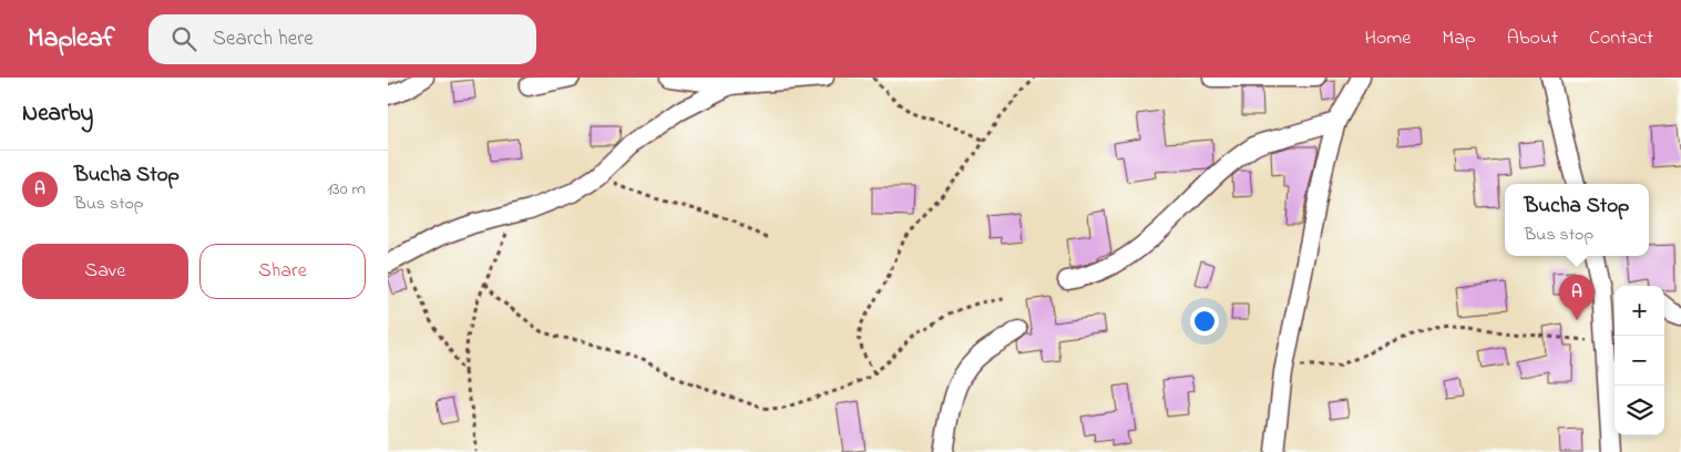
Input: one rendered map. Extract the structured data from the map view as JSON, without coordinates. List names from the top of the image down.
{
  "page": {
    "header": "Mapleaf",
    "search": "Search here",
    "nav": [
      "Home",
      "Map",
      "About",
      "Contact"
    ],
    "heading": "Nearby",
    "list": [
      {
        "mark": "A",
        "name": "Bucha Stop",
        "note": "Bus stop",
        "value": "130 m"
      }
    ],
    "popup": ["Bucha Stop", "Bus stop"],
    "buttons": ["Save", "Share"],
    "pins": "A",
    "map_buttons": ["+", "−"]
  }
}
